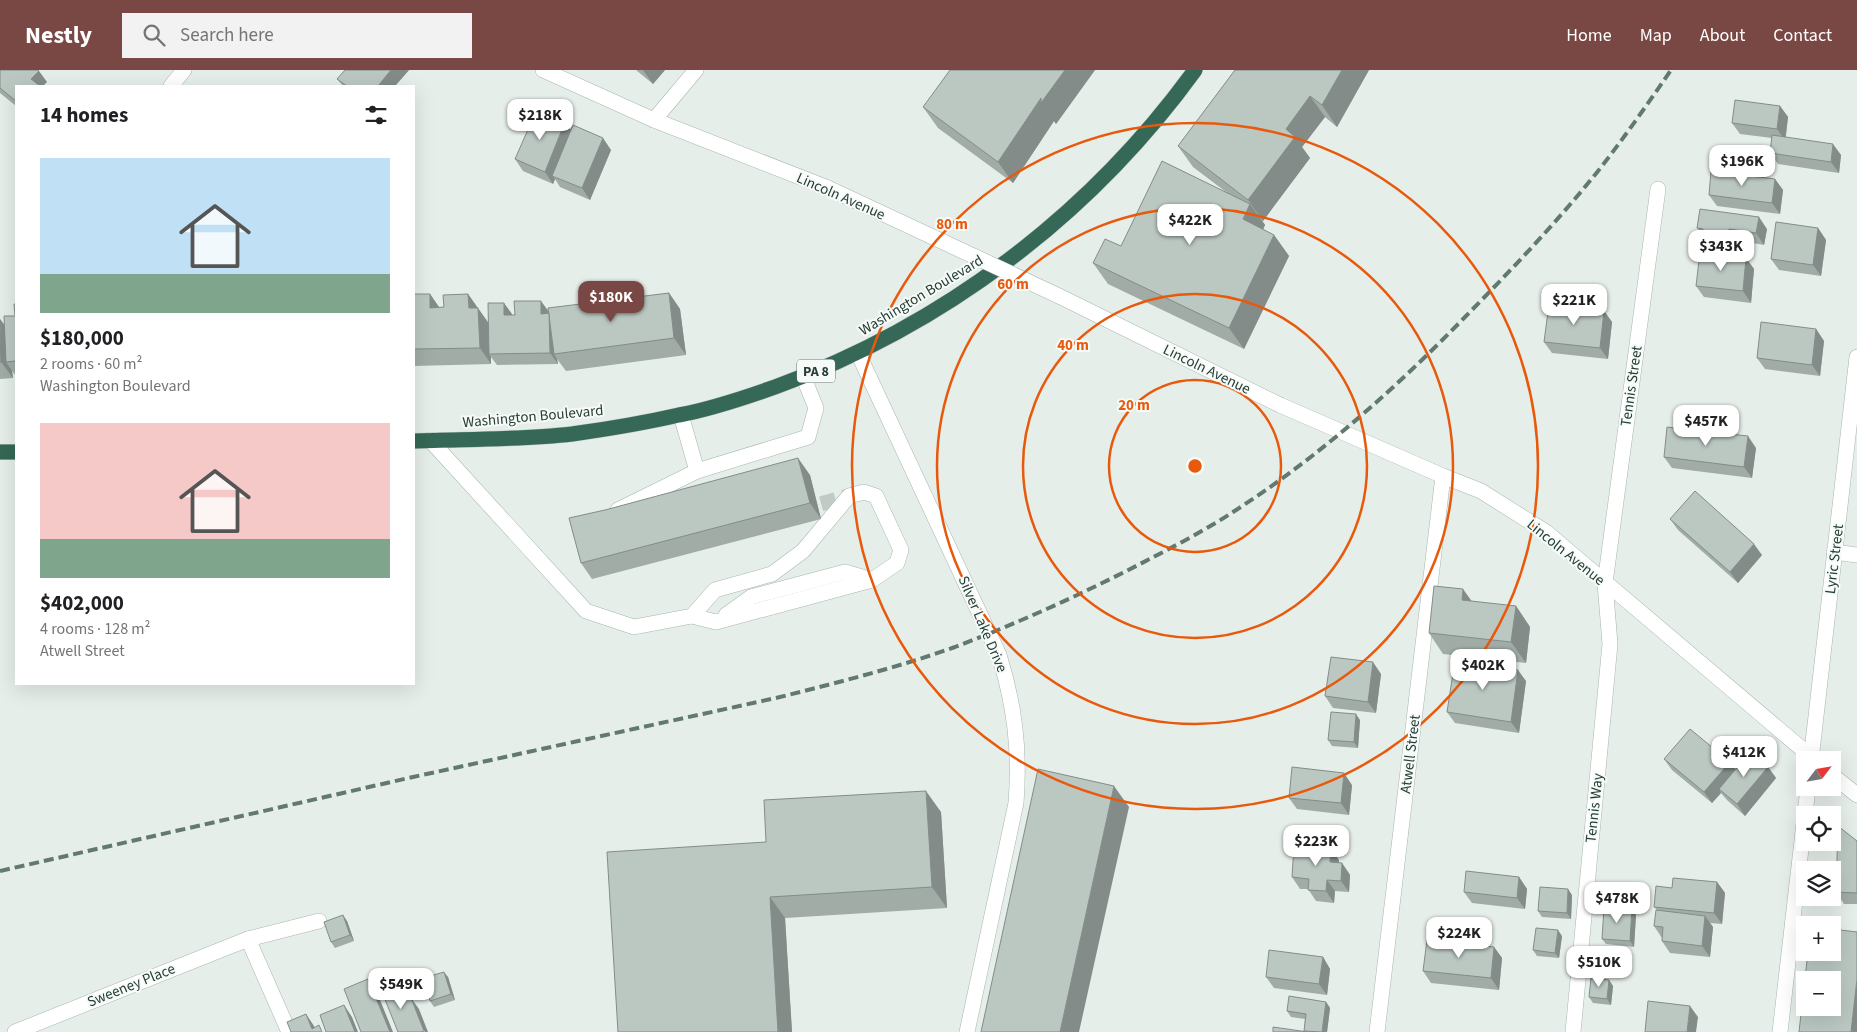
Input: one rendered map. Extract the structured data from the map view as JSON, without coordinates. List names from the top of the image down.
{
  "streets": {
    "highway": ["Washington Boulevard", "PA 8"],
    "street": [
      "Lincoln Avenue",
      "Tennis Street",
      "Lyric Street",
      "Silver Lake Drive",
      "Atwell Street",
      "Tennis Way",
      "Sweeney Place"
    ]
  },
  "crossings": [
    ["Lincoln Avenue", "Tennis Street"],
    ["Lincoln Avenue", "Atwell Street"],
    ["Lincoln Avenue", "Tennis Way"],
    ["Washington Boulevard", "Silver Lake Drive"],
    ["Tennis Street", "Tennis Way"]
  ],
  "north": "top right",
  "page": {
    "header": "Nestly",
    "search": "Search here",
    "nav": [
      "Home",
      "Map",
      "About",
      "Contact"
    ],
    "heading": "14 homes",
    "price": [
      "$218K",
      "$196K",
      "$422K",
      "$343K",
      "$180K",
      "$221K",
      "$457K",
      "$402K",
      "$412K",
      "$223K",
      "$478K",
      "$224K",
      "$510K",
      "$549K"
    ],
    "list": [
      {
        "name": "$180,000",
        "note": "2 rooms · 60 m² · Washington Boulevard"
      },
      {
        "name": "$402,000",
        "note": "4 rooms · 128 m² · Atwell Street"
      }
    ],
    "map_buttons": ["+", "−"]
  },
  "rings": [
    "80 m",
    "60 m",
    "40 m",
    "20 m"
  ]
}
